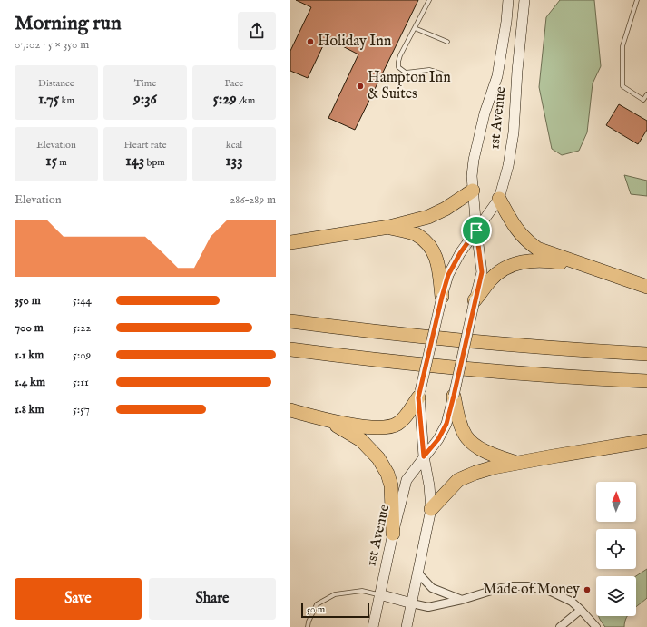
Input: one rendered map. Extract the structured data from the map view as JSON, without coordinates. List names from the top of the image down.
{
  "streets": {
    "main road": ["1st Avenue"]
  },
  "places": ["Holiday Inn", "Hampton Inn & Suites", "Made of Money"],
  "scale_bar": "50 m",
  "north": "top",
  "page": {
    "heading": ["Morning run", "07:02 · 5 × 350 m"],
    "stats": [
      ["Distance", "1.75 km"],
      ["Time", "9:36"],
      ["Pace", "5:29 /km"],
      ["Elevation", "15 m"],
      ["Heart rate", "143 bpm"],
      ["kcal", "133"]
    ],
    "chart": ["Elevation", "286–289 m"],
    "list": [
      {
        "name": "350 m",
        "note": "5:44"
      },
      {
        "name": "700 m",
        "note": "5:22"
      },
      {
        "name": "1.1 km",
        "note": "5:09"
      },
      {
        "name": "1.4 km",
        "note": "5:11"
      },
      {
        "name": "1.8 km",
        "note": "5:57"
      }
    ],
    "buttons": ["Save", "Share"],
    "scale": "50 m"
  }
}
